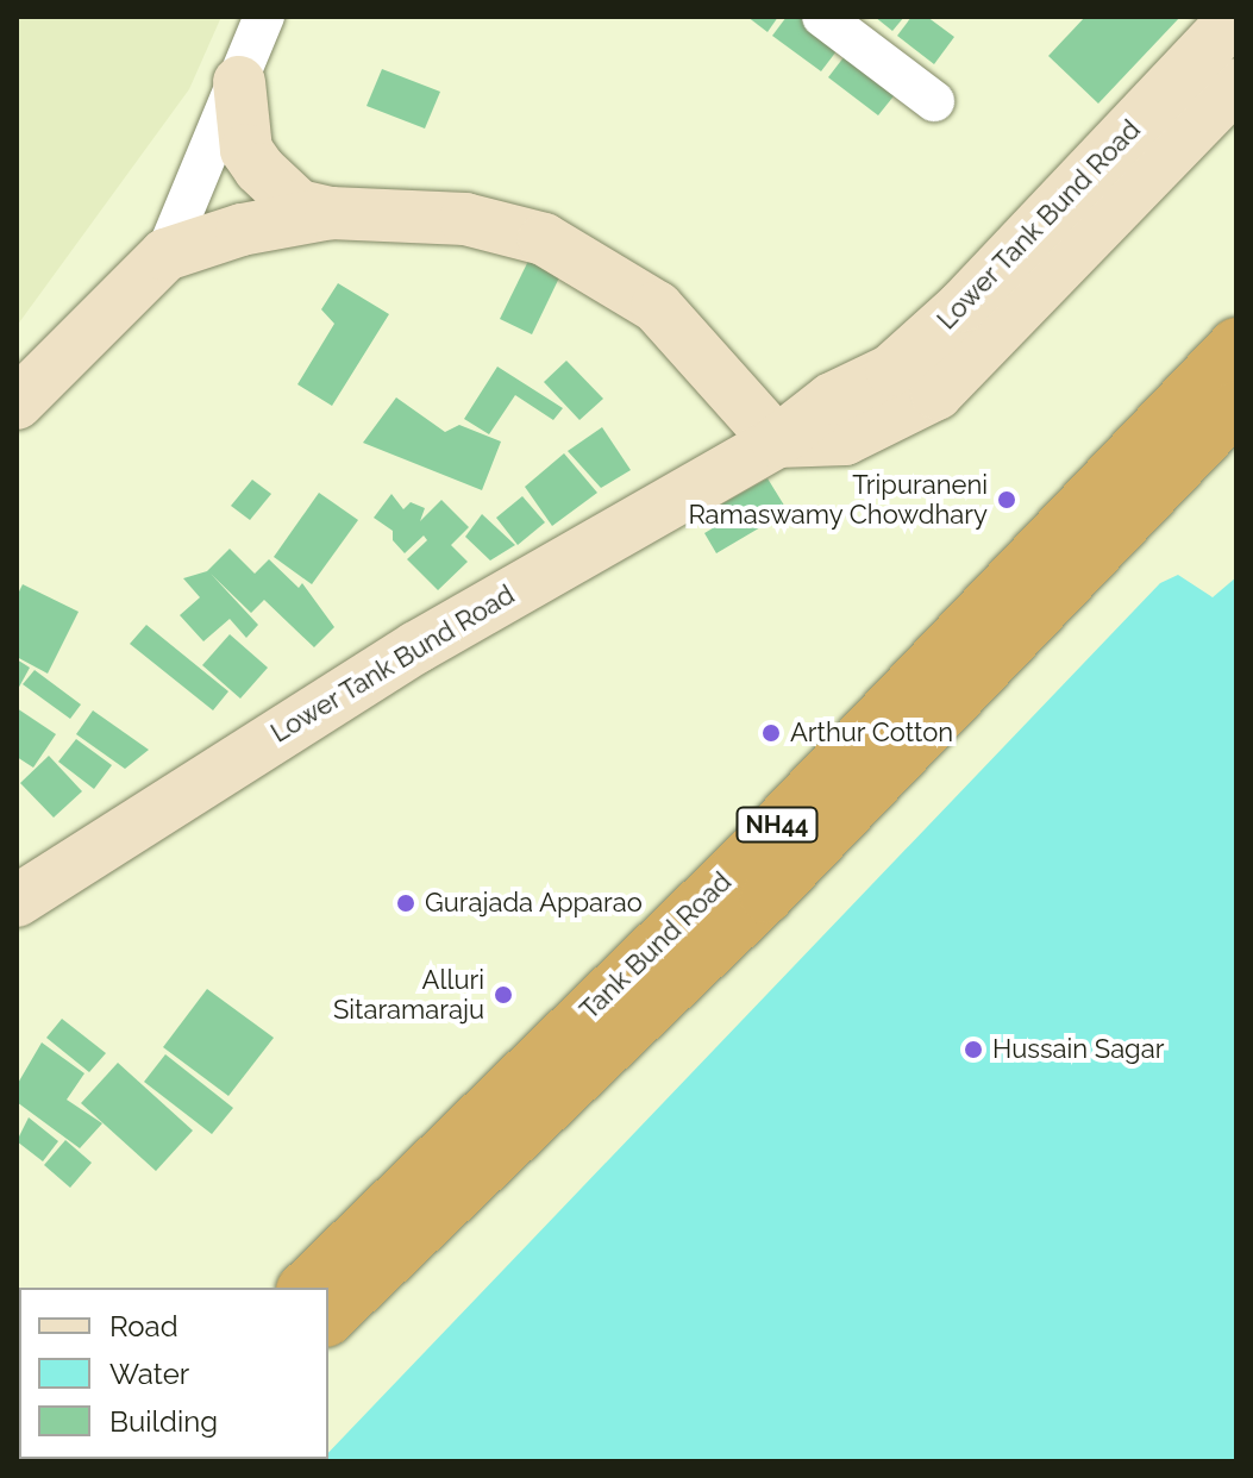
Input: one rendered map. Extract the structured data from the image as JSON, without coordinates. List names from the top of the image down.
{
  "streets": {
    "highway": ["NH44", "Tank Bund Road"],
    "main road": ["Lower Tank Bund Road"]
  },
  "places": [
    "Tripuraneni Ramaswamy Chowdhary",
    "Arthur Cotton",
    "Gurajada Apparao",
    "Alluri Sitaramaraju",
    "Hussain Sagar"
  ],
  "legend": ["Road", "Water", "Building"]
}
